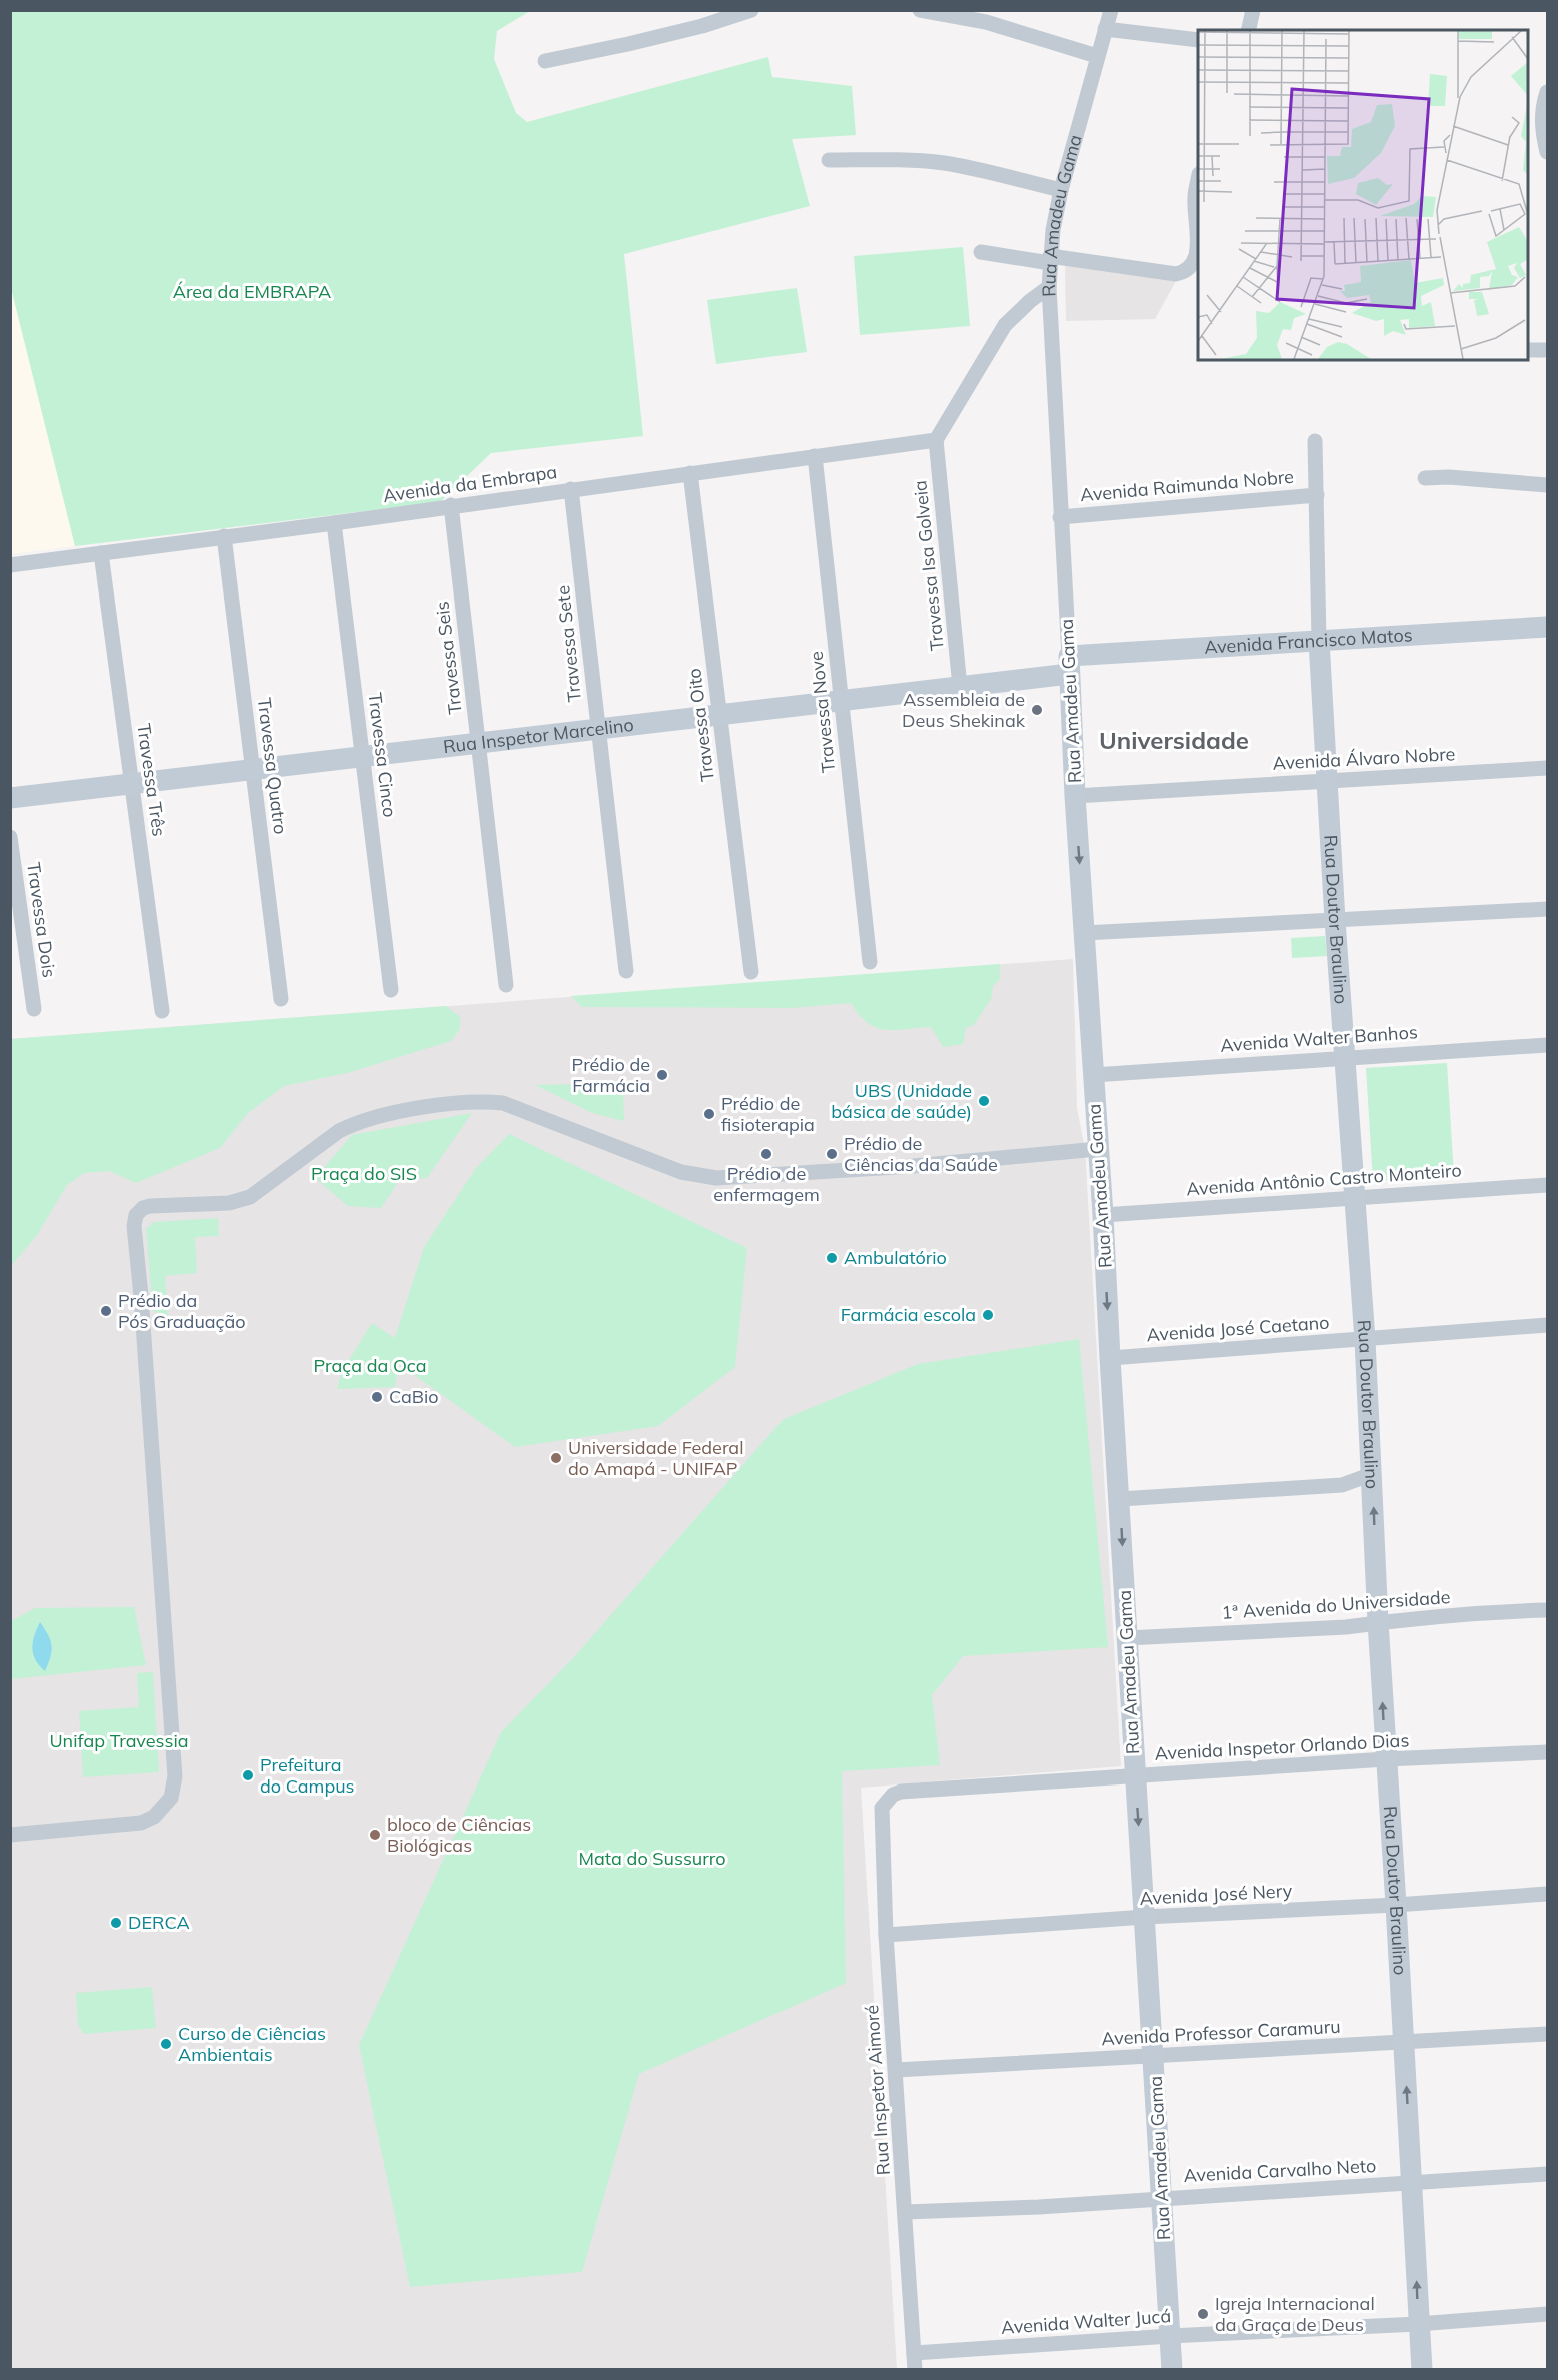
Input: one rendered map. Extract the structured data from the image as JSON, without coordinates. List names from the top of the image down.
{
  "streets": {
    "street": [
      "Rua Amadeu Gama",
      "Avenida da Embrapa",
      "Avenida Raimunda Nobre",
      "Travessa Isa Golveia",
      "Avenida Francisco Matos",
      "Travessa Sete",
      "Travessa Seis",
      "Travessa Nove",
      "Travessa Oito",
      "Rua Inspetor Marcelino",
      "Travessa Cinco",
      "Avenida Álvaro Nobre",
      "Travessa Quatro",
      "Travessa Três",
      "Travessa Dois",
      "Rua Doutor Braulino",
      "Avenida Walter Banhos",
      "Avenida Antônio Castro Monteiro",
      "Avenida José Caetano",
      "1ª Avenida do Universidade",
      "Avenida Inspetor Orlando Dias",
      "Avenida José Nery",
      "Avenida Professor Caramuru",
      "Rua Inspetor Aimoré",
      "Avenida Carvalho Neto",
      "Avenida Walter Jucá"
    ]
  },
  "crossings": [
    ["Rua Amadeu Gama", "Avenida Raimunda Nobre"],
    ["Rua Amadeu Gama", "Avenida Francisco Matos"],
    ["Rua Amadeu Gama", "Rua Inspetor Marcelino"],
    ["Rua Amadeu Gama", "Avenida Álvaro Nobre"],
    ["Rua Amadeu Gama", "Avenida Walter Banhos"],
    ["Rua Amadeu Gama", "Avenida Antônio Castro Monteiro"],
    ["Rua Amadeu Gama", "Avenida José Caetano"],
    ["Rua Amadeu Gama", "1ª Avenida do Universidade"],
    ["Rua Amadeu Gama", "Avenida Inspetor Orlando Dias"],
    ["Rua Amadeu Gama", "Avenida José Nery"],
    ["Rua Amadeu Gama", "Avenida Professor Caramuru"],
    ["Rua Amadeu Gama", "Avenida Carvalho Neto"],
    ["Rua Amadeu Gama", "Avenida Walter Jucá"],
    ["Avenida da Embrapa", "Travessa Isa Golveia"],
    ["Avenida da Embrapa", "Travessa Sete"],
    ["Avenida da Embrapa", "Travessa Seis"],
    ["Avenida da Embrapa", "Travessa Nove"],
    ["Avenida da Embrapa", "Travessa Oito"],
    ["Avenida da Embrapa", "Travessa Cinco"],
    ["Avenida da Embrapa", "Travessa Quatro"],
    ["Avenida da Embrapa", "Travessa Três"],
    ["Avenida Raimunda Nobre", "Rua Doutor Braulino"],
    ["Travessa Isa Golveia", "Rua Inspetor Marcelino"],
    ["Avenida Francisco Matos", "Rua Inspetor Marcelino"],
    ["Avenida Francisco Matos", "Rua Doutor Braulino"],
    ["Travessa Sete", "Rua Inspetor Marcelino"],
    ["Travessa Seis", "Rua Inspetor Marcelino"],
    ["Travessa Nove", "Rua Inspetor Marcelino"],
    ["Travessa Oito", "Rua Inspetor Marcelino"],
    ["Rua Inspetor Marcelino", "Travessa Cinco"],
    ["Rua Inspetor Marcelino", "Travessa Quatro"],
    ["Rua Inspetor Marcelino", "Travessa Três"],
    ["Avenida Álvaro Nobre", "Rua Doutor Braulino"],
    ["Rua Doutor Braulino", "Avenida Walter Banhos"],
    ["Rua Doutor Braulino", "Avenida Antônio Castro Monteiro"],
    ["Rua Doutor Braulino", "Avenida José Caetano"],
    ["Rua Doutor Braulino", "1ª Avenida do Universidade"],
    ["Rua Doutor Braulino", "Avenida Inspetor Orlando Dias"],
    ["Rua Doutor Braulino", "Avenida José Nery"],
    ["Rua Doutor Braulino", "Avenida Professor Caramuru"],
    ["Rua Doutor Braulino", "Avenida Carvalho Neto"],
    ["Rua Doutor Braulino", "Avenida Walter Jucá"],
    ["Avenida Inspetor Orlando Dias", "Rua Inspetor Aimoré"],
    ["Avenida José Nery", "Rua Inspetor Aimoré"],
    ["Avenida Professor Caramuru", "Rua Inspetor Aimoré"],
    ["Rua Inspetor Aimoré", "Avenida Carvalho Neto"],
    ["Rua Inspetor Aimoré", "Avenida Walter Jucá"]
  ],
  "districts": ["Universidade"],
  "parks": [
    "Área da EMBRAPA",
    "Praça do SIS",
    "Praça da Oca",
    "Unifap Travessia",
    "Mata do Sussurro"
  ],
  "places": [
    "Assembleia de Deus Shekinak",
    "Prédio de Farmácia",
    "UBS (Unidade básica de saúde)",
    "Prédio de fisioterapia",
    "Prédio de enfermagem",
    "Prédio de Ciências da Saúde",
    "Ambulatório",
    "Prédio da Pós Graduação",
    "Farmácia escola",
    "CaBio",
    "Universidade Federal do Amapá - UNIFAP",
    "Prefeitura do Campus",
    "bloco de Ciências Biológicas",
    "DERCA",
    "Curso de Ciências Ambientais",
    "Igreja Internacional da Graça de Deus"
  ]
}
